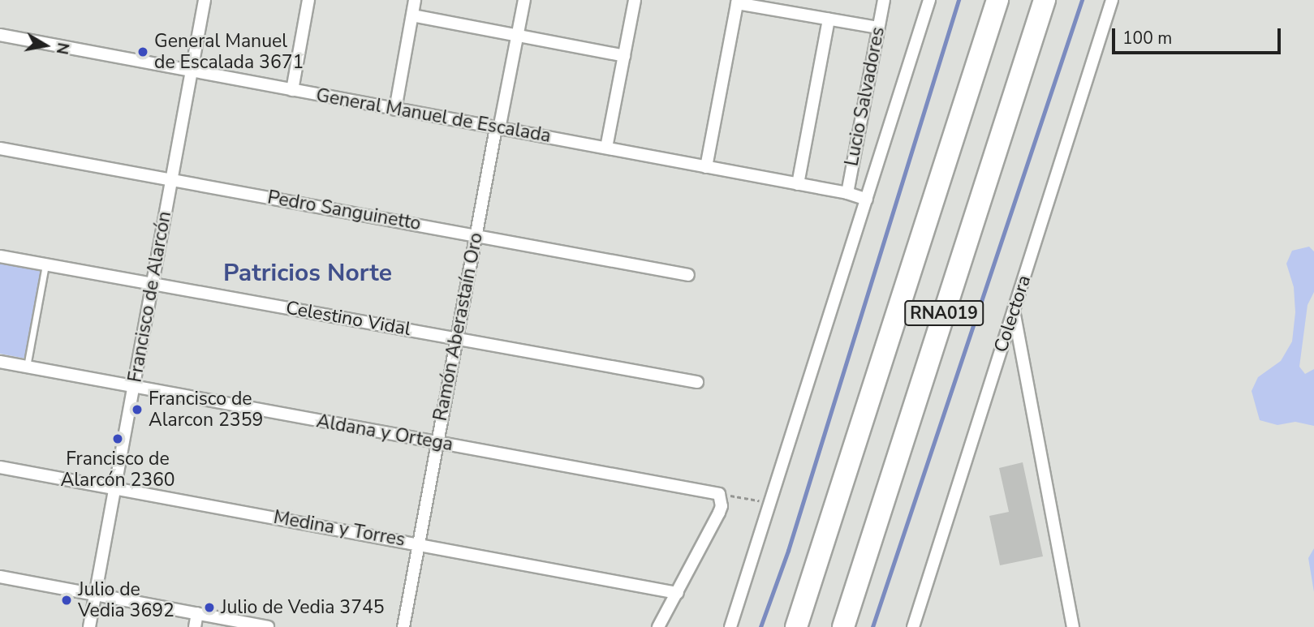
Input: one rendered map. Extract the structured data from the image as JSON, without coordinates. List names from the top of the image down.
{
  "streets": {
    "highway": ["RNA019"],
    "street": [
      "Lucio Salvadores",
      "General Manuel de Escalada",
      "Pedro Sanguinetto",
      "Francisco de Alarcón",
      "Colectora",
      "Celestino Vidal",
      "Ramón Aberastaín Oro",
      "Aldana y Ortega",
      "Medina y Torres"
    ]
  },
  "crossings": [
    ["Lucio Salvadores", "General Manuel de Escalada"],
    ["General Manuel de Escalada", "Francisco de Alarcón"],
    ["General Manuel de Escalada", "Ramón Aberastaín Oro"],
    ["Pedro Sanguinetto", "Francisco de Alarcón"],
    ["Pedro Sanguinetto", "Ramón Aberastaín Oro"],
    ["Francisco de Alarcón", "Celestino Vidal"],
    ["Francisco de Alarcón", "Aldana y Ortega"],
    ["Francisco de Alarcón", "Medina y Torres"],
    ["Celestino Vidal", "Ramón Aberastaín Oro"],
    ["Ramón Aberastaín Oro", "Aldana y Ortega"],
    ["Ramón Aberastaín Oro", "Medina y Torres"]
  ],
  "districts": ["Patricios Norte"],
  "places": [
    "General Manuel de Escalada 3671",
    "Francisco de Alarcon 2359",
    "Francisco de Alarcón 2360",
    "Julio de Vedia 3692",
    "Julio de Vedia 3745"
  ],
  "scale_bar": "100 m",
  "north": "right"
}
